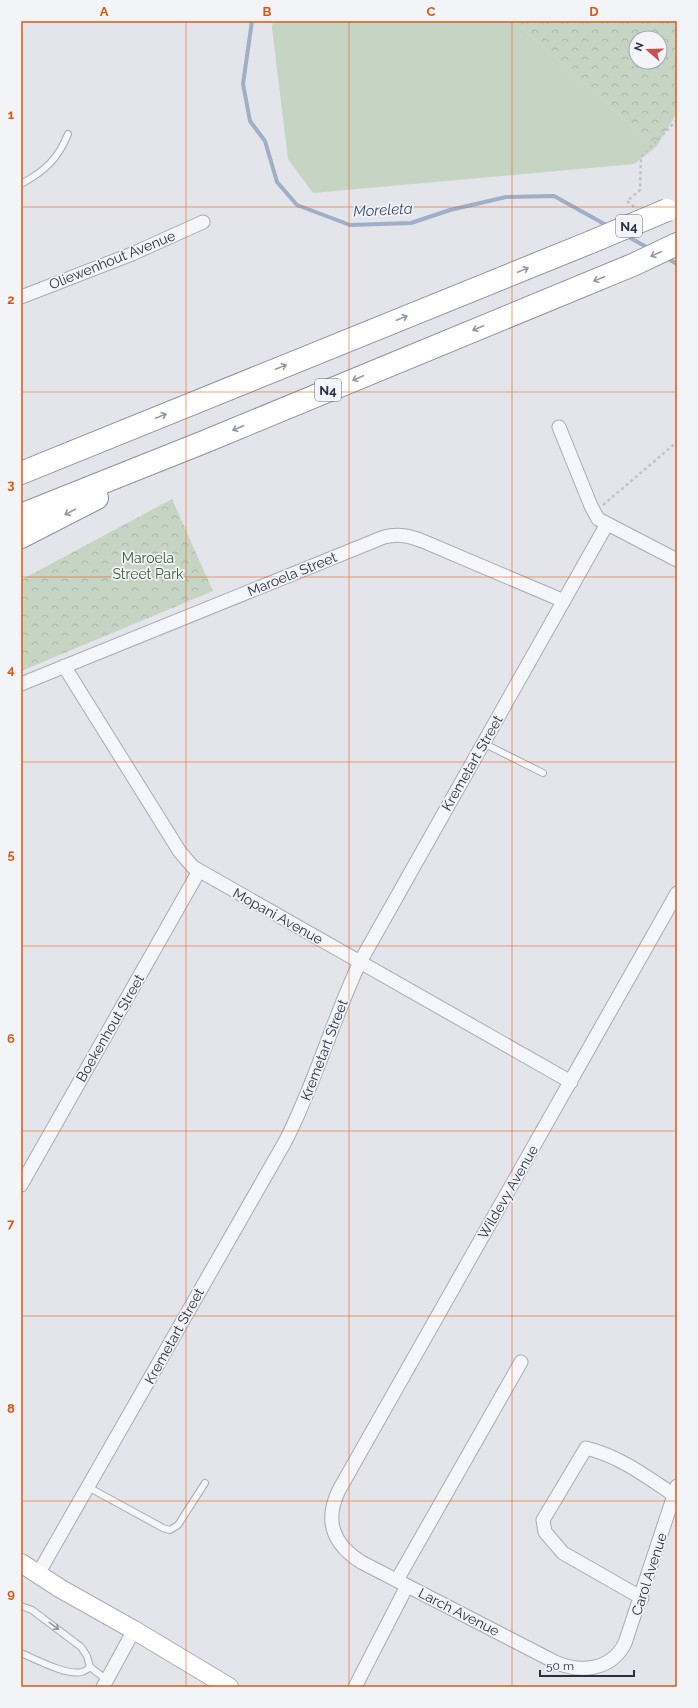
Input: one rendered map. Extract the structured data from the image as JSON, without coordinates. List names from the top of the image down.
{
  "streets": {
    "highway": ["N4"],
    "street": [
      "Oliewenhout Avenue",
      "Maroela Street",
      "Kremetart Street",
      "Mopani Avenue",
      "Boekenhout Street",
      "Wildevy Avenue",
      "Carol Avenue",
      "Larch Avenue"
    ]
  },
  "crossings": [
    ["Maroela Street", "Kremetart Street"],
    ["Maroela Street", "Mopani Avenue"],
    ["Kremetart Street", "Mopani Avenue"],
    ["Mopani Avenue", "Boekenhout Street"],
    ["Mopani Avenue", "Wildevy Avenue"],
    ["Wildevy Avenue", "Larch Avenue"],
    ["Carol Avenue", "Larch Avenue"]
  ],
  "water": ["Moreleta"],
  "parks": ["Maroela Street Park"],
  "scale_bar": "50 m",
  "north": "left",
  "grid": {
    "columns": [
      "A",
      "B",
      "C",
      "D"
    ],
    "rows": [
      "1",
      "2",
      "3",
      "4",
      "5",
      "6",
      "7",
      "8",
      "9"
    ]
  }
}
